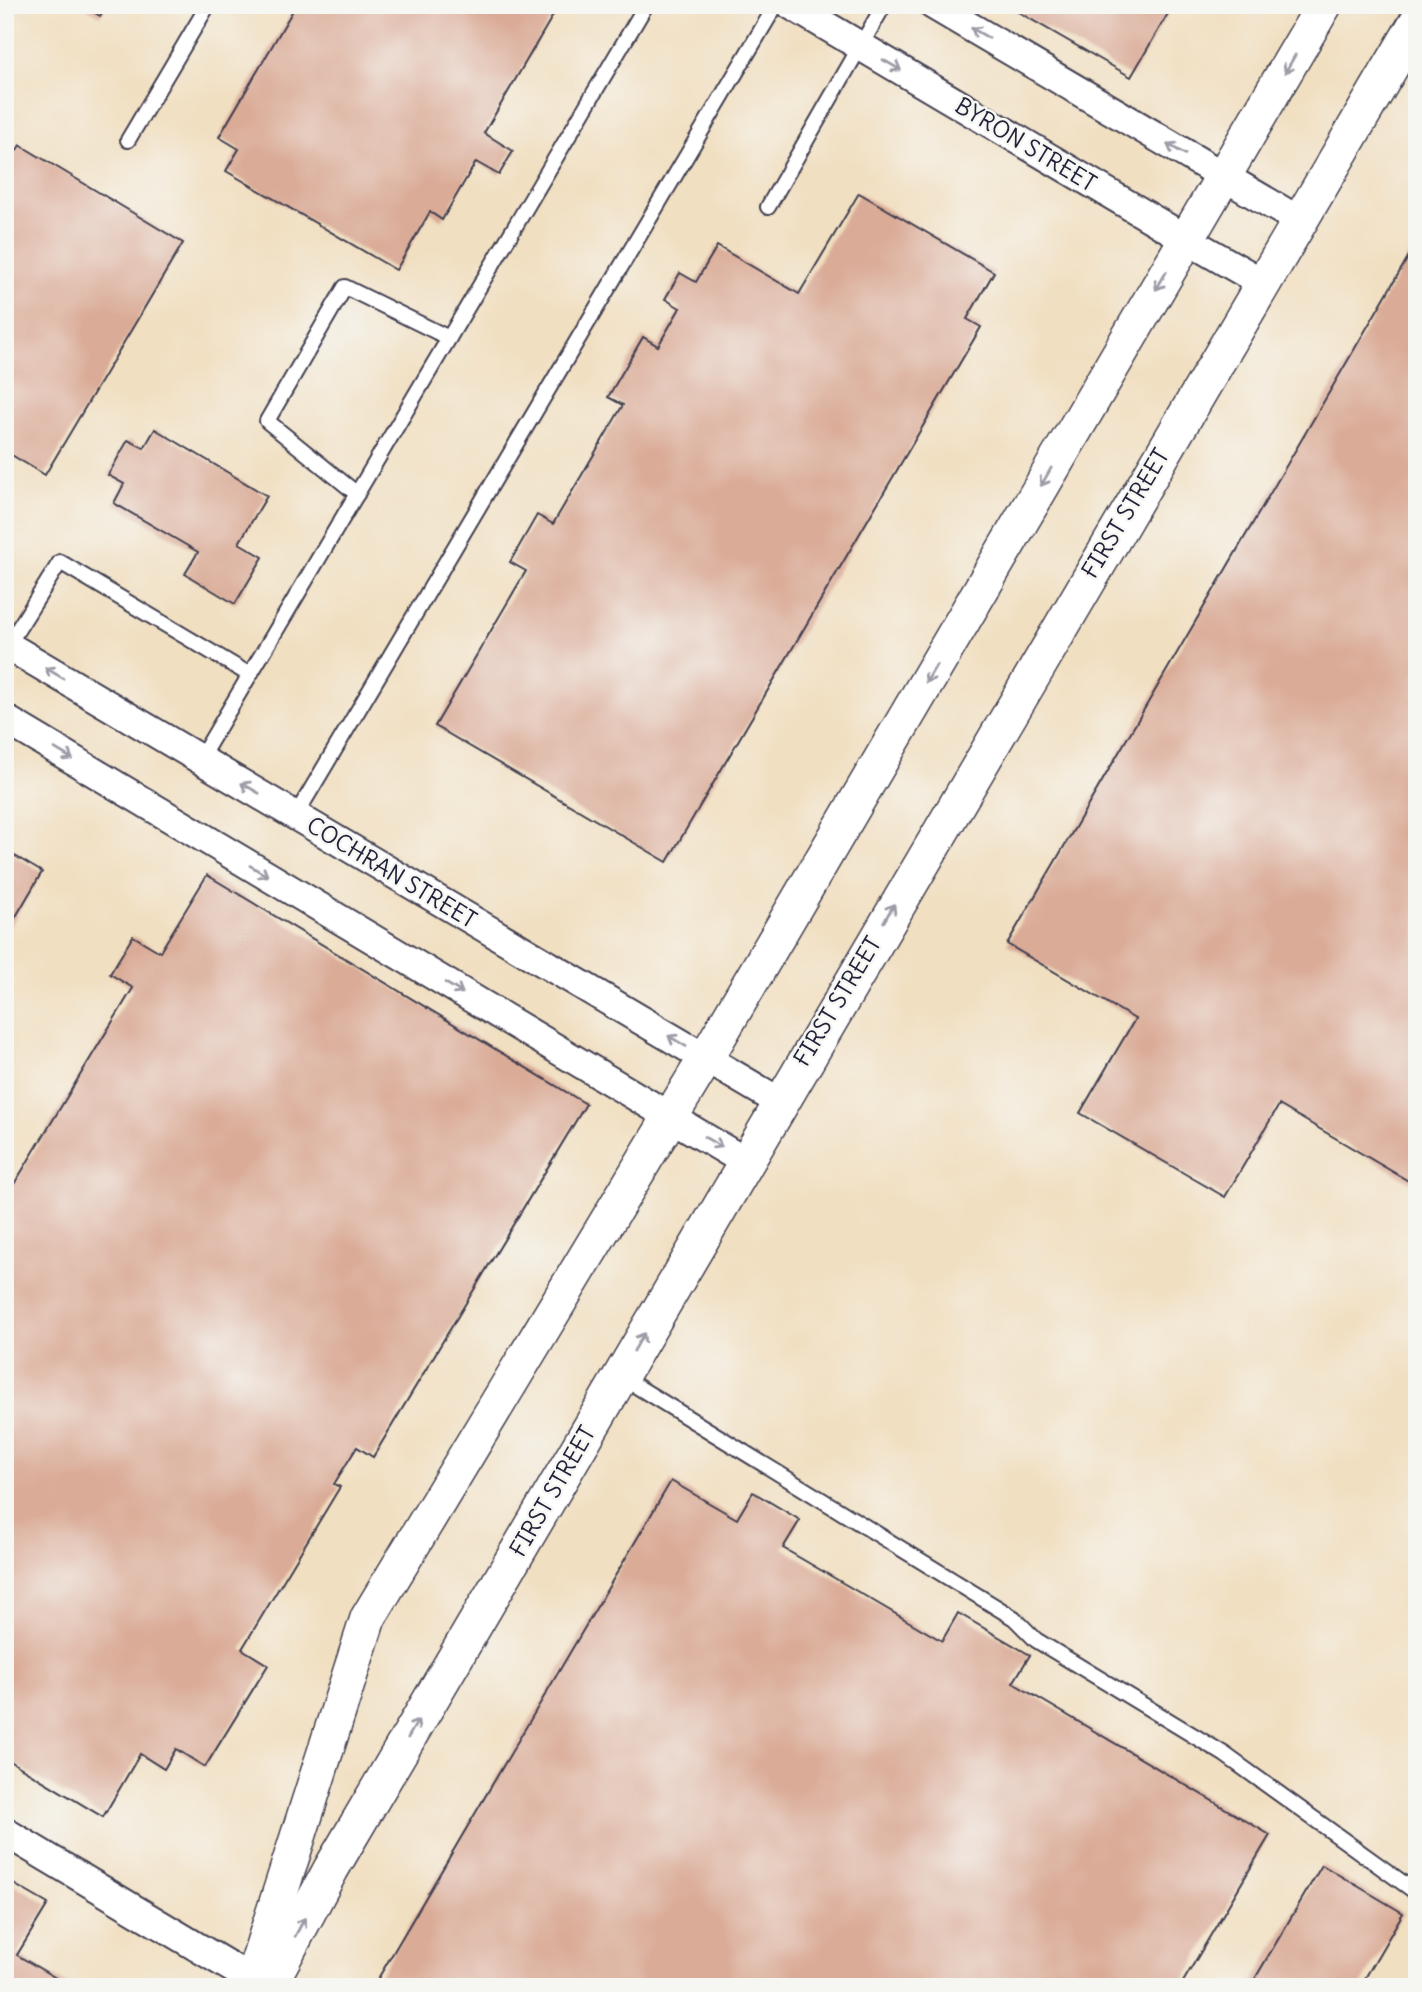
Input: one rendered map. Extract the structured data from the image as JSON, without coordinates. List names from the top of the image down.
{
  "streets": {
    "street": ["BYRON STREET", "FIRST STREET", "COCHRAN STREET"]
  },
  "crossings": [
    ["BYRON STREET", "FIRST STREET"],
    ["FIRST STREET", "COCHRAN STREET"]
  ]
}
